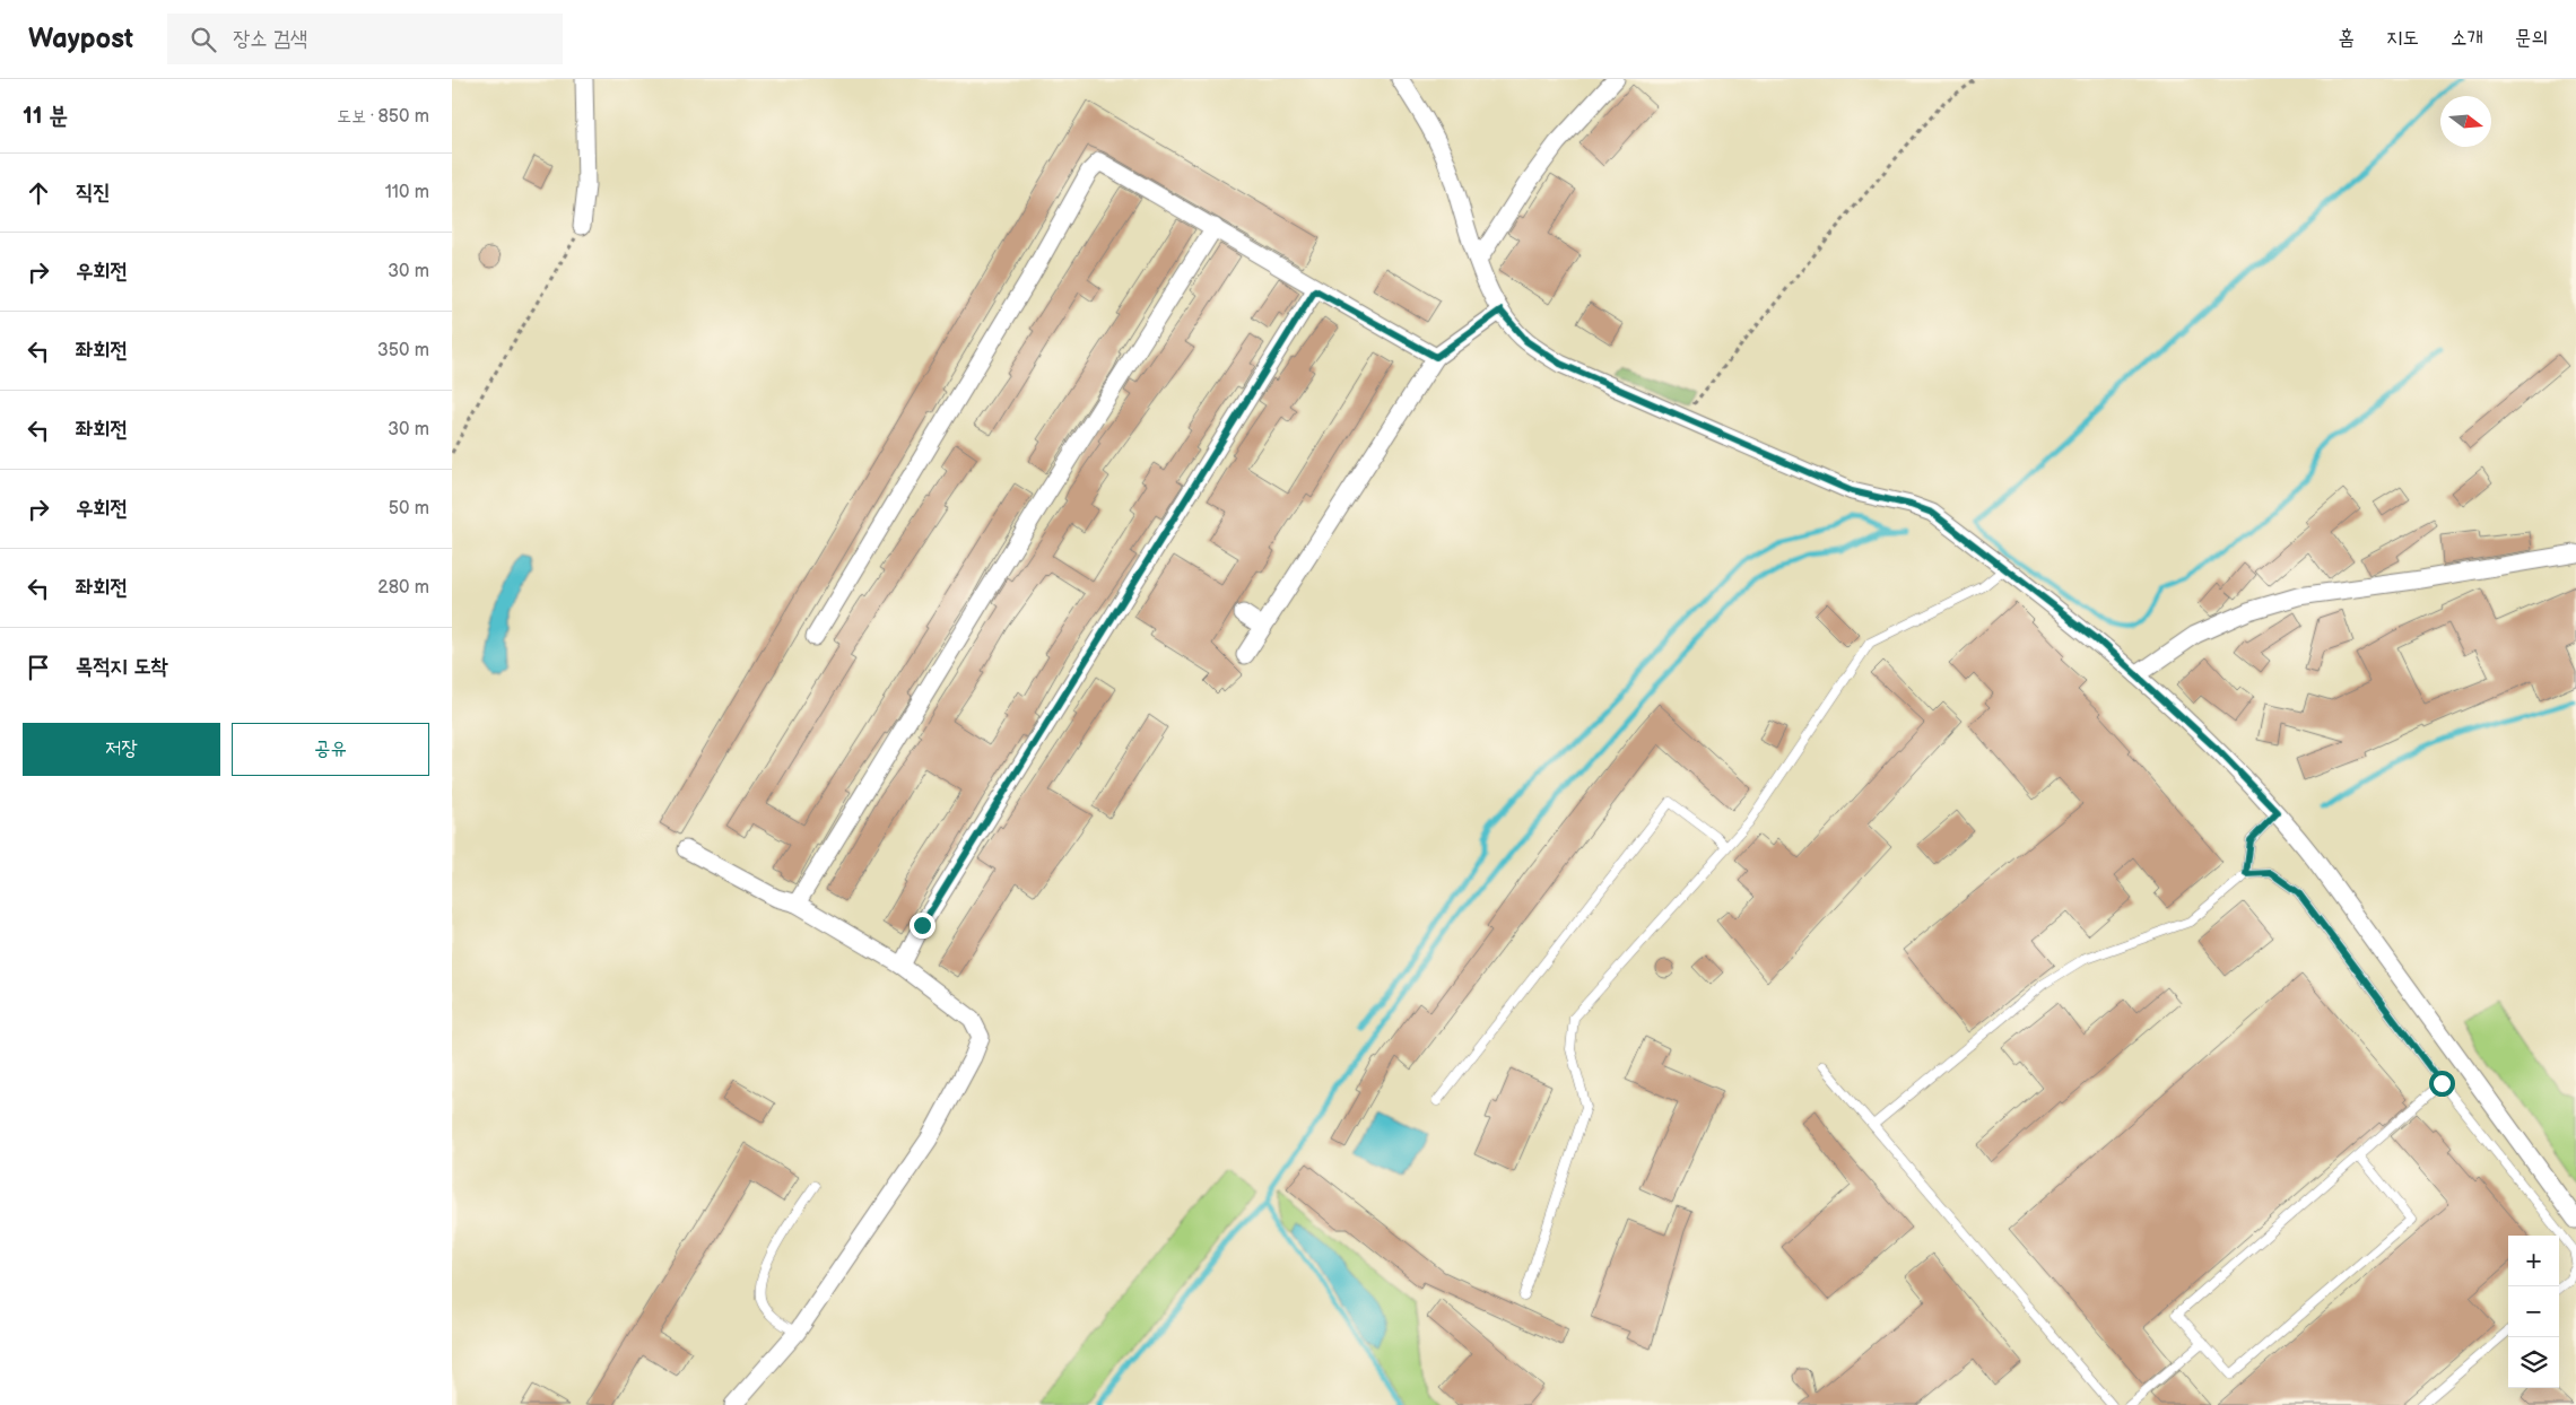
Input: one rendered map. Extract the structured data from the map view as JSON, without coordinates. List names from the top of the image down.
{
  "north": "right",
  "page": {
    "header": "Waypost",
    "search": "장소 검색",
    "nav": [
      "홈",
      "지도",
      "소개",
      "문의"
    ],
    "heading": ["11 분", "도보 · 850 m"],
    "list": [
      ["직진", "110 m"],
      ["우회전", "30 m"],
      ["좌회전", "350 m"],
      ["좌회전", "30 m"],
      ["우회전", "50 m"],
      ["좌회전", "280 m"],
      "목적지 도착"
    ],
    "buttons": ["저장", "공유"],
    "map_buttons": ["+", "−"]
  }
}
